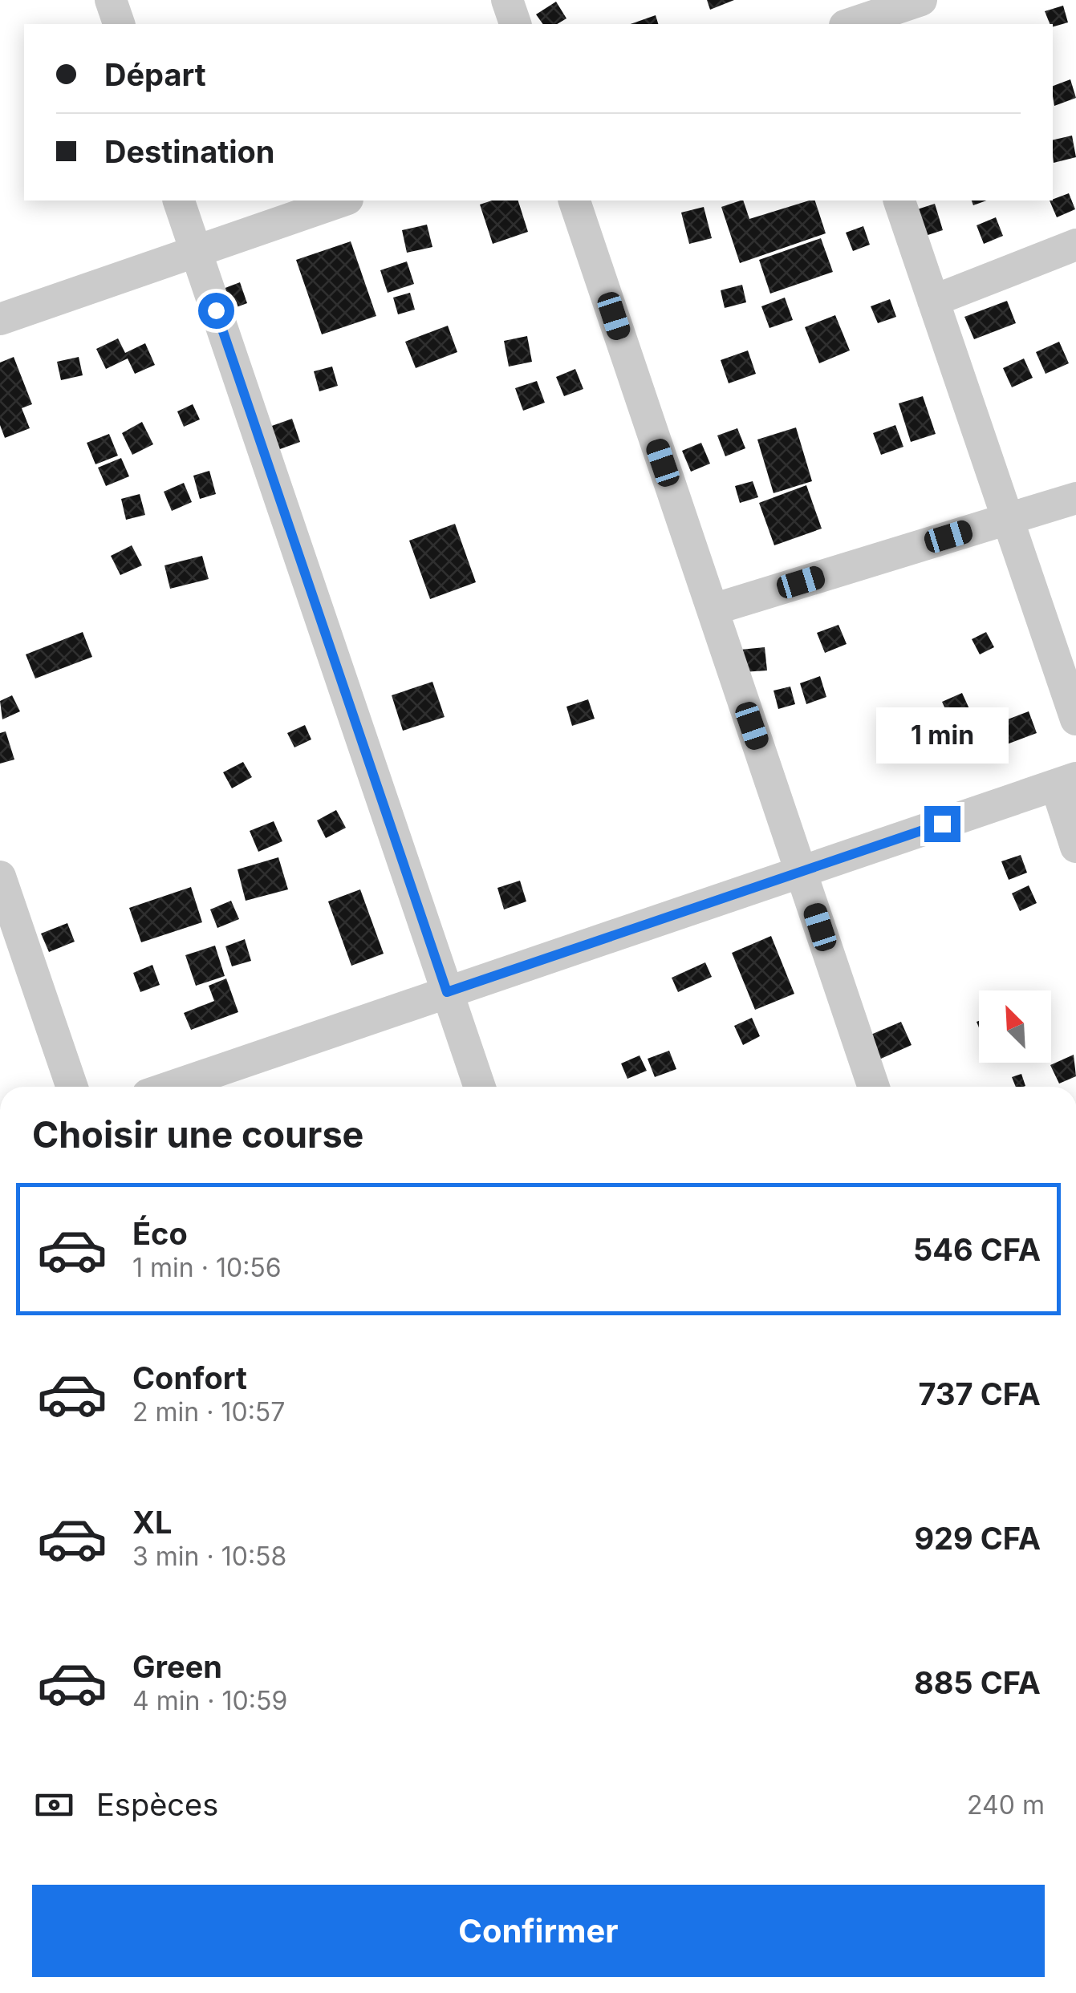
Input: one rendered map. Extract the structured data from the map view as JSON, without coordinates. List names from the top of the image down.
{
  "north": "top left",
  "page": {
    "banner": ["Départ", "Destination"],
    "bubble": "1 min",
    "heading": "Choisir une course",
    "list": [
      {
        "name": "Éco",
        "note": "1 min · 10:56",
        "value": "546 CFA"
      },
      {
        "name": "Confort",
        "note": "2 min · 10:57",
        "value": "737 CFA"
      },
      {
        "name": "XL",
        "note": "3 min · 10:58",
        "value": "929 CFA"
      },
      {
        "name": "Green",
        "note": "4 min · 10:59",
        "value": "885 CFA"
      }
    ],
    "pay": ["Espèces", "240 m"],
    "buttons": "Confirmer"
  }
}
